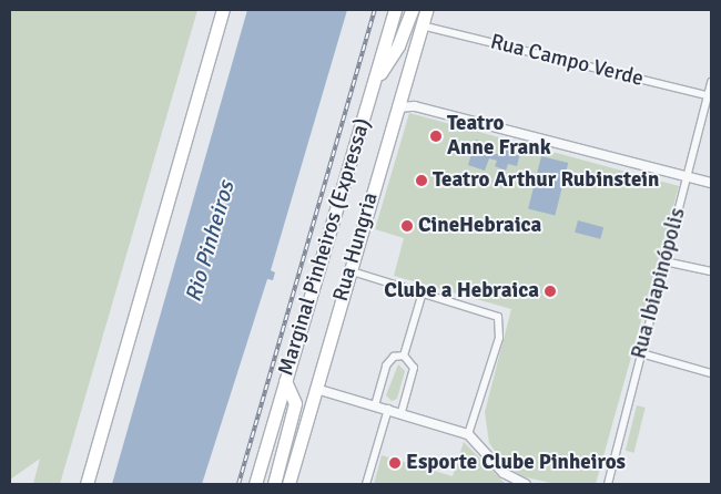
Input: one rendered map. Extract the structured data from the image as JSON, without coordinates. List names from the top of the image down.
{
  "streets": {
    "highway": ["Marginal Pinheiros (Expressa)", "Rua Hungria"],
    "street": ["Rua Campo Verde", "Rua Ibiapinópolis"]
  },
  "crossings": [
    ["Rua Campo Verde", "Rua Hungria"],
    ["Rua Campo Verde", "Rua Ibiapinópolis"]
  ],
  "water": ["Rio Pinheiros"],
  "places": [
    "Teatro Anne Frank",
    "Teatro Arthur Rubinstein",
    "CineHebraica",
    "Clube a Hebraica",
    "Esporte Clube Pinheiros"
  ]
}
